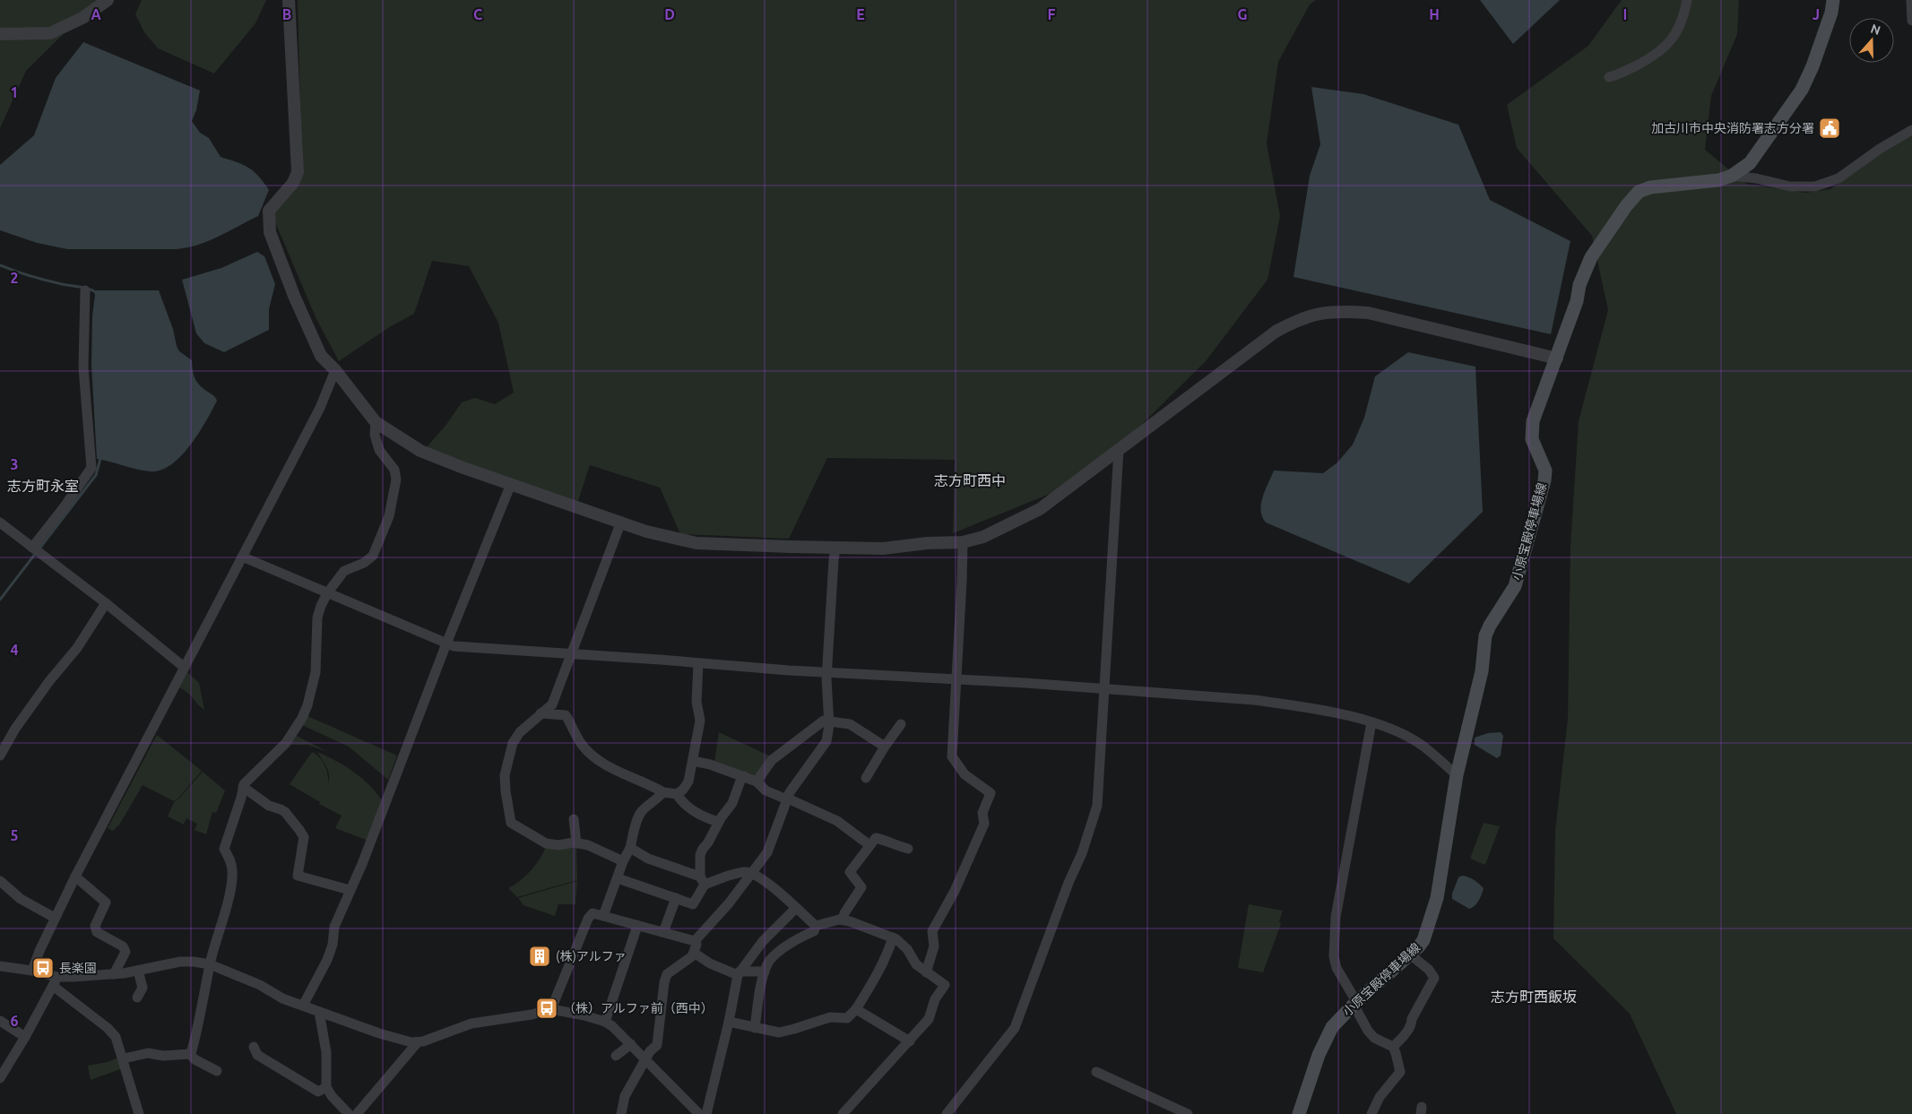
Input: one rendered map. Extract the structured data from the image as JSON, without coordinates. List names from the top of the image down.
{
  "streets": {
    "main road": ["小原宝殿停車場線"]
  },
  "districts": ["志方町西中", "志方町永室", "志方町西飯坂"],
  "places": {
    "public building": ["加古川市中央消防署志方分署"],
    "building": ["(株)アルファ"],
    "bus stop": ["長楽園", "（株）アルファ前（西中）"]
  },
  "north": "top",
  "grid": {
    "columns": [
      "A",
      "B",
      "C",
      "D",
      "E",
      "F",
      "G",
      "H",
      "I",
      "J"
    ],
    "rows": [
      "1",
      "2",
      "3",
      "4",
      "5",
      "6"
    ]
  }
}
